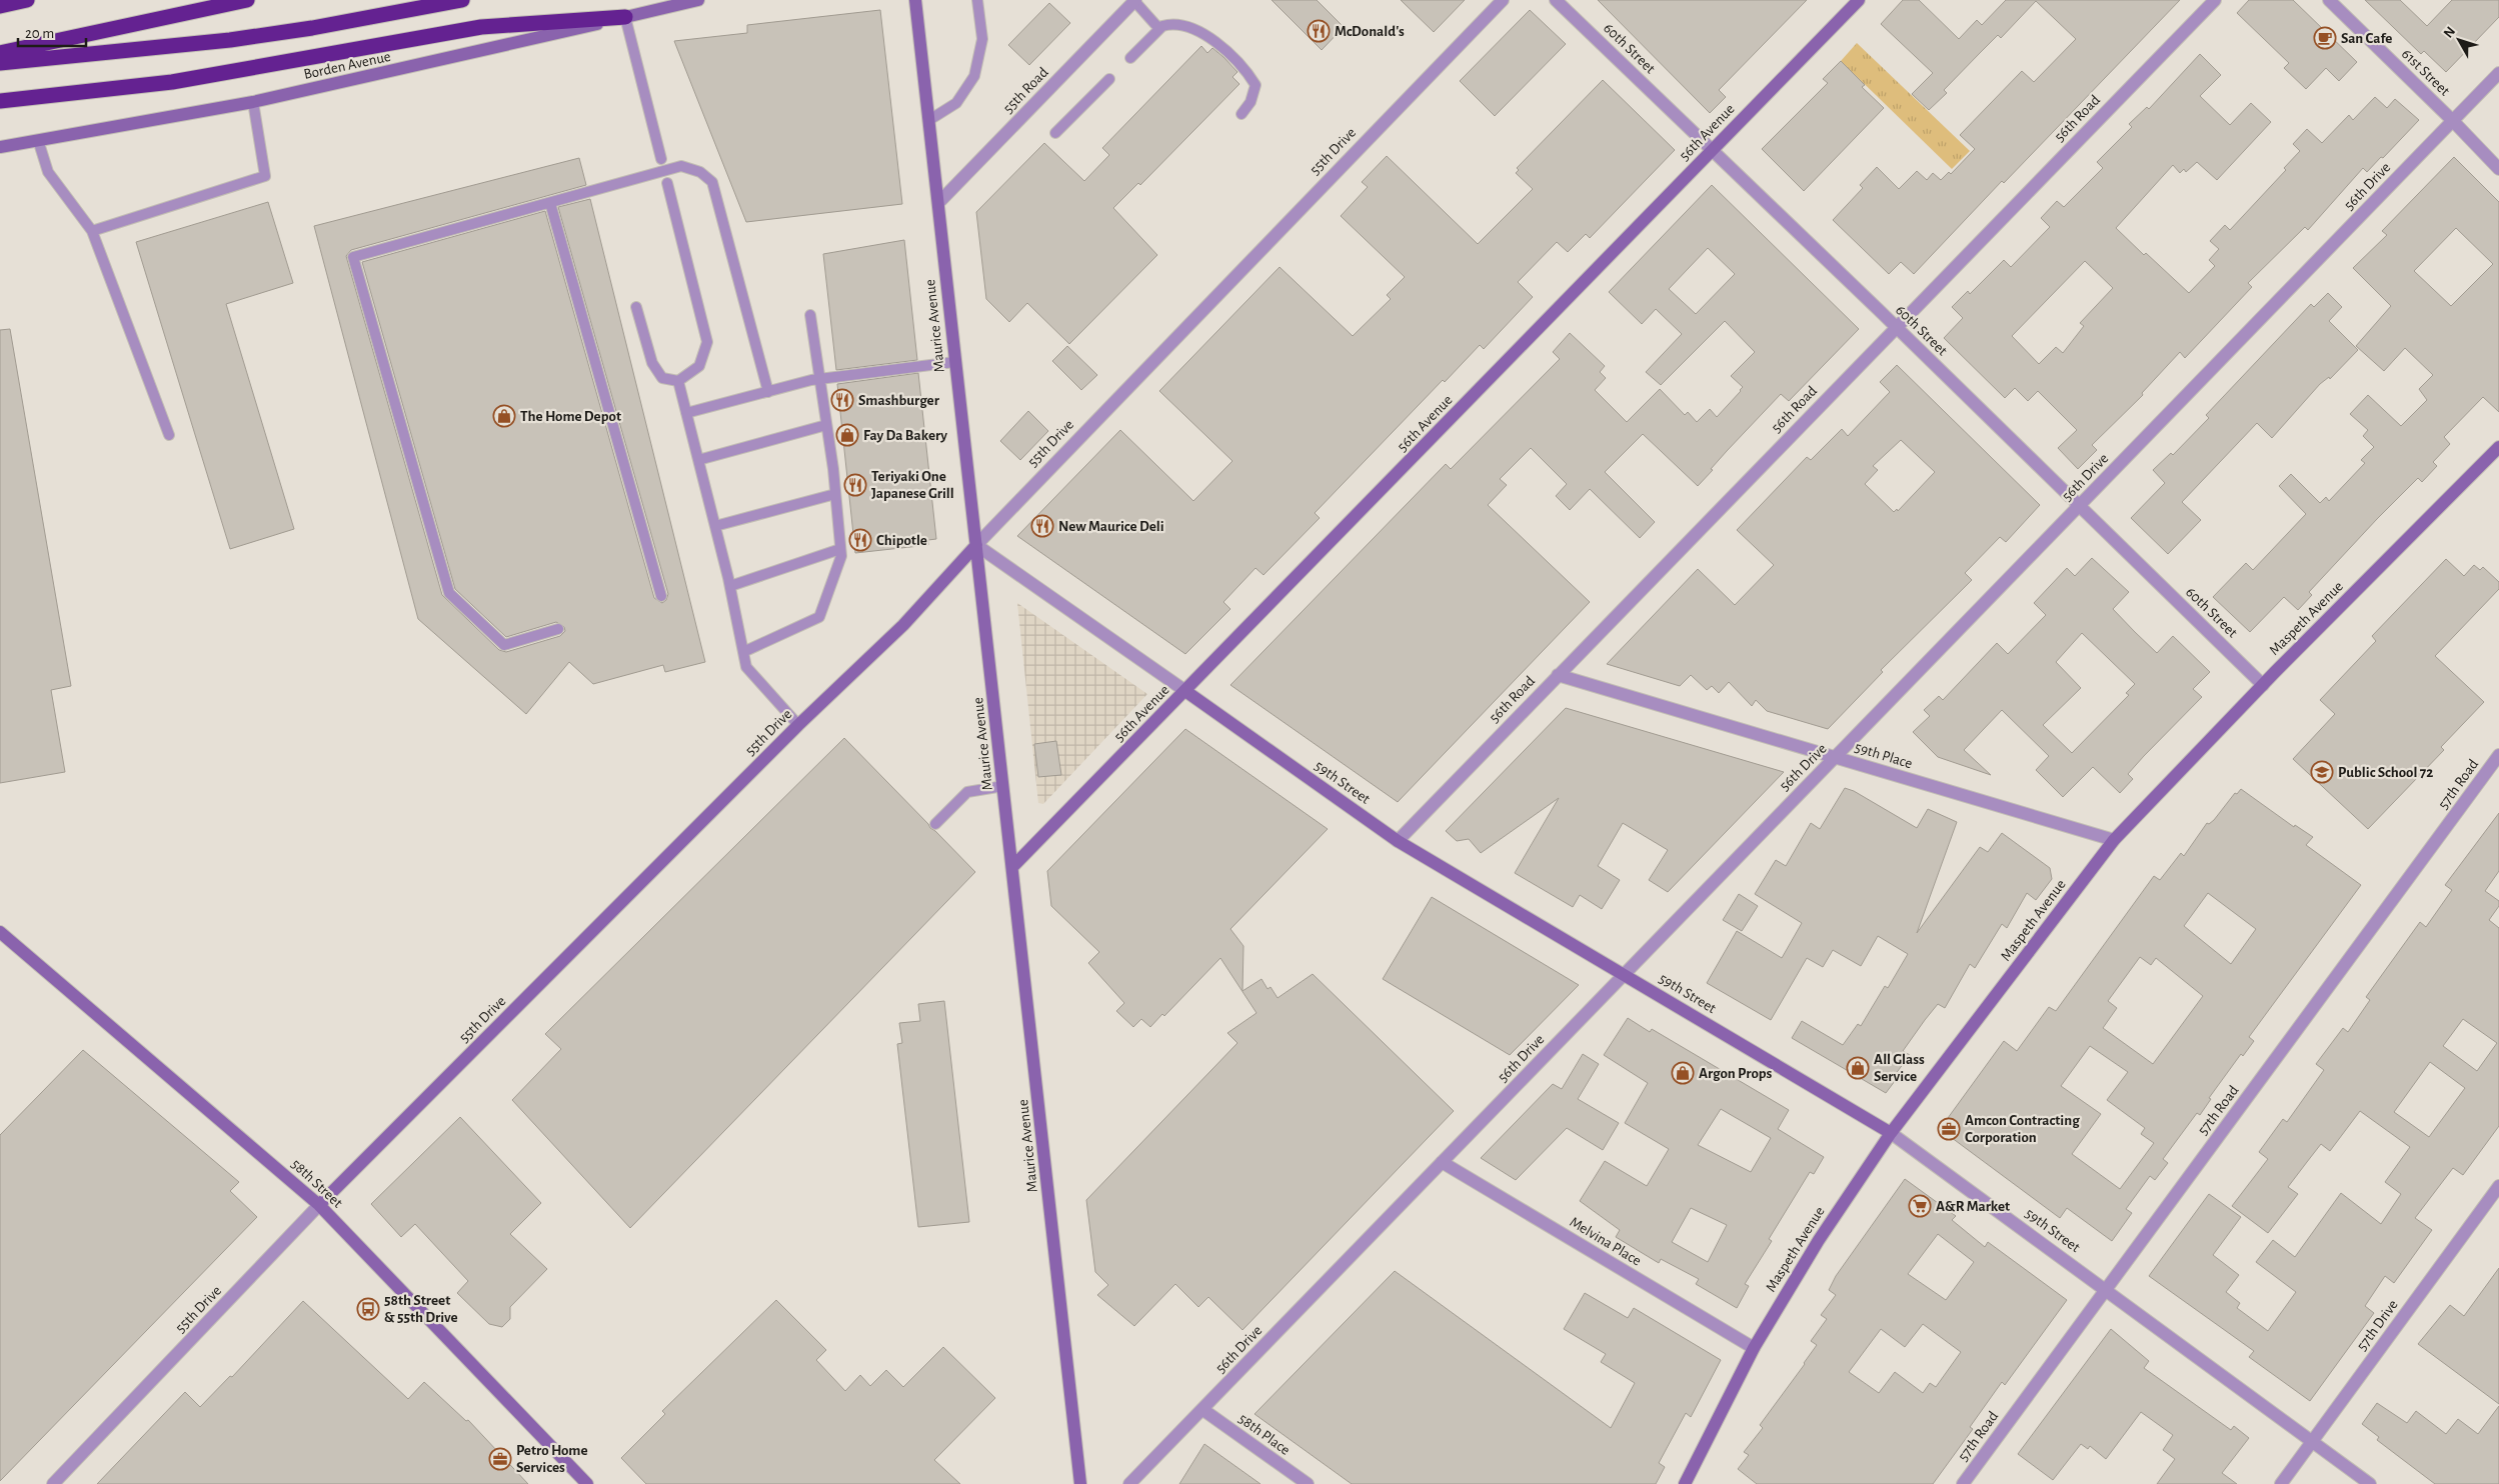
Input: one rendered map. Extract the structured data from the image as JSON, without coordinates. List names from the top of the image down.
{
  "streets": {
    "street": [
      "60th Street",
      "Borden Avenue",
      "61st Street",
      "55th Road",
      "56th Road",
      "56th Avenue",
      "55th Drive",
      "56th Drive",
      "Maurice Avenue",
      "Maspeth Avenue",
      "59th Place",
      "59th Street",
      "57th Road",
      "58th Street",
      "Melvina Place",
      "57th Drive",
      "58th Place"
    ]
  },
  "crossings": [
    ["60th Street", "56th Road"],
    ["60th Street", "56th Avenue"],
    ["60th Street", "56th Drive"],
    ["60th Street", "Maspeth Avenue"],
    ["61st Street", "56th Drive"],
    ["55th Road", "Maurice Avenue"],
    ["56th Road", "59th Place"],
    ["56th Road", "59th Street"],
    ["56th Avenue", "Maurice Avenue"],
    ["56th Avenue", "59th Street"],
    ["55th Drive", "Maurice Avenue"],
    ["55th Drive", "59th Street"],
    ["55th Drive", "58th Street"],
    ["56th Drive", "59th Place"],
    ["56th Drive", "59th Street"],
    ["56th Drive", "Melvina Place"],
    ["56th Drive", "58th Place"],
    ["Maurice Avenue", "59th Street"],
    ["Maspeth Avenue", "59th Place"],
    ["Maspeth Avenue", "59th Street"],
    ["Maspeth Avenue", "Melvina Place"],
    ["59th Street", "57th Road"],
    ["59th Street", "57th Drive"]
  ],
  "places": {
    "restaurant": [
      "McDonald's",
      "Smashburger",
      "Teriyaki One Japanese Grill",
      "New Maurice Deli",
      "Chipotle"
    ],
    "cafe": ["San Cafe"],
    "shop": [
      "The Home Depot",
      "Fay Da Bakery",
      "All Glass Service",
      "Argon Props"
    ],
    "school or university": ["Public School 72"],
    "office": ["Amcon Contracting Corporation", "Petro Home Services"],
    "supermarket": ["A&R Market"],
    "bus stop": ["58th Street & 55th Drive"]
  },
  "scale_bar": "20 m",
  "north": "top left"
}
